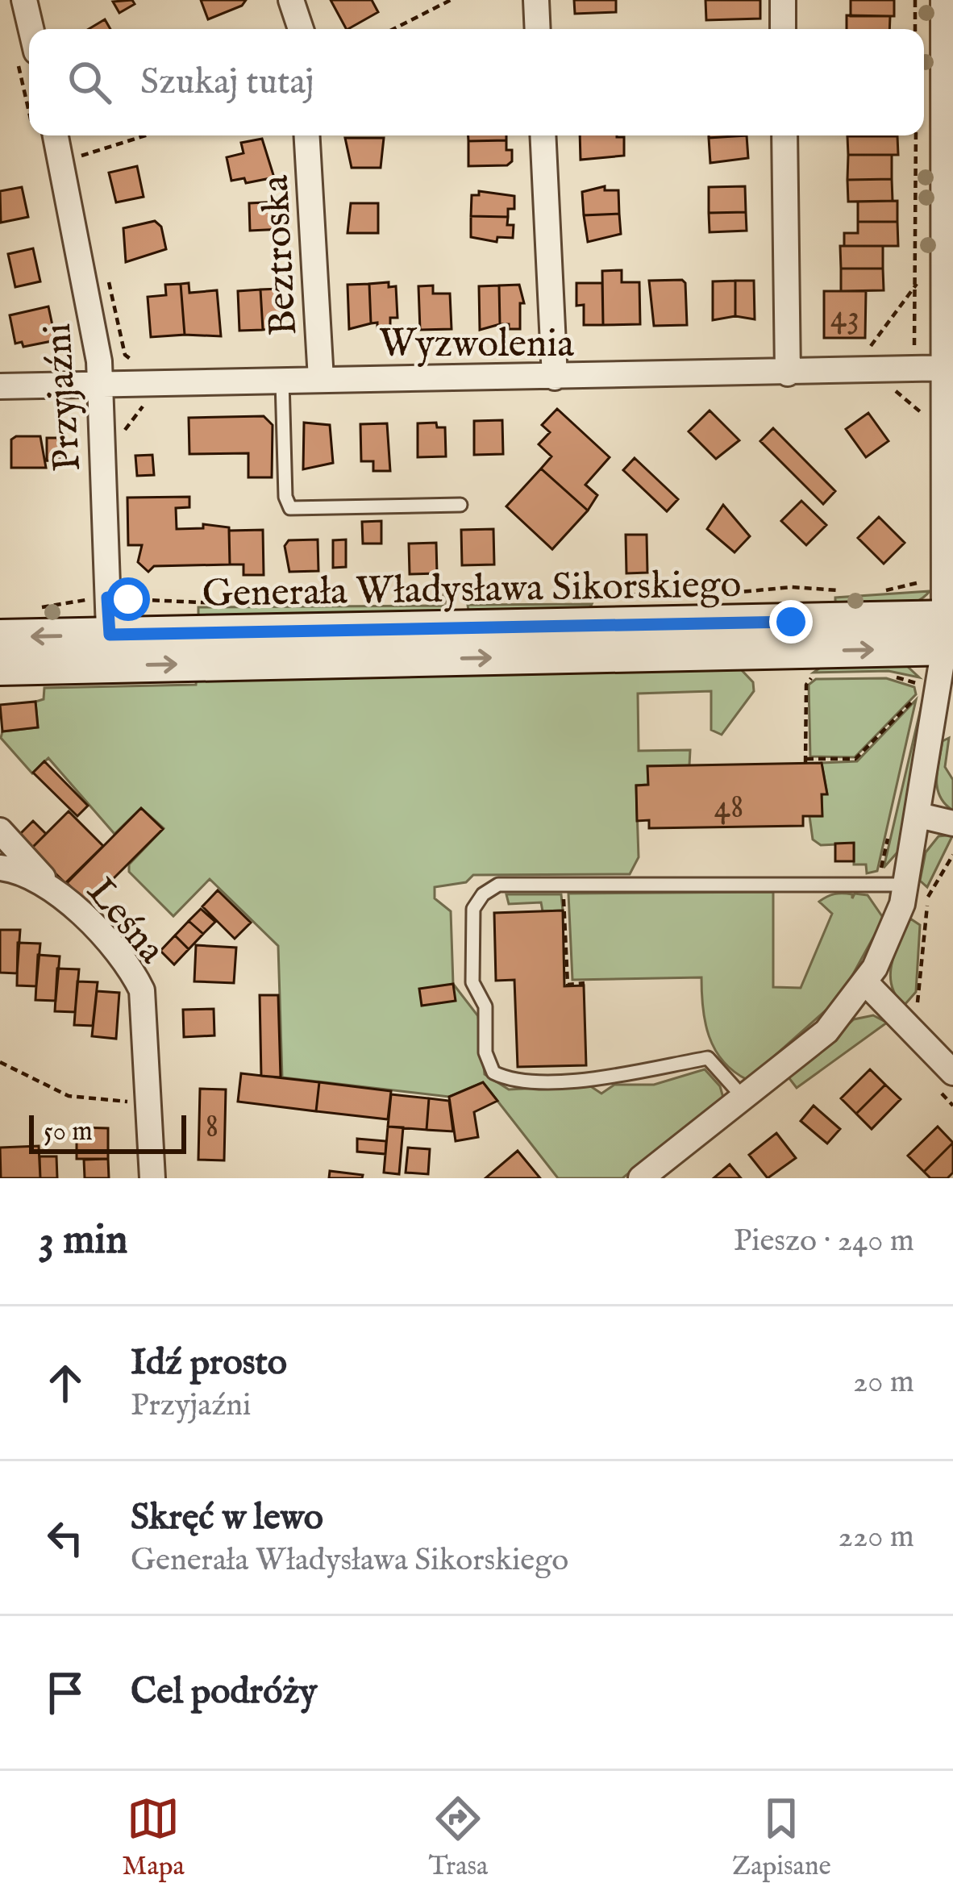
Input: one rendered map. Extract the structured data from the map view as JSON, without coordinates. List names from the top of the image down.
{
  "streets": {
    "main road": ["Generała Władysława Sikorskiego"],
    "street": [
      "Beztroska",
      "Wyzwolenia",
      "Przyjaźni",
      "Leśna"
    ]
  },
  "crossings": [
    ["Beztroska", "Wyzwolenia"],
    ["Wyzwolenia", "Przyjaźni"],
    ["Przyjaźni", "Generała Władysława Sikorskiego"]
  ],
  "house_numbers": ["43", "48", "8"],
  "scale_bar": "50 m",
  "page": {
    "search": "Szukaj tutaj",
    "scale": "50 m",
    "heading": ["3 min", "Pieszo · 240 m"],
    "list": [
      ["Idź prosto", "Przyjaźni", "20 m"],
      ["Skręć w lewo", "Generała Władysława Sikorskiego", "220 m"],
      "Cel podróży"
    ],
    "nav": ["Mapa", "Trasa", "Zapisane"]
  }
}
